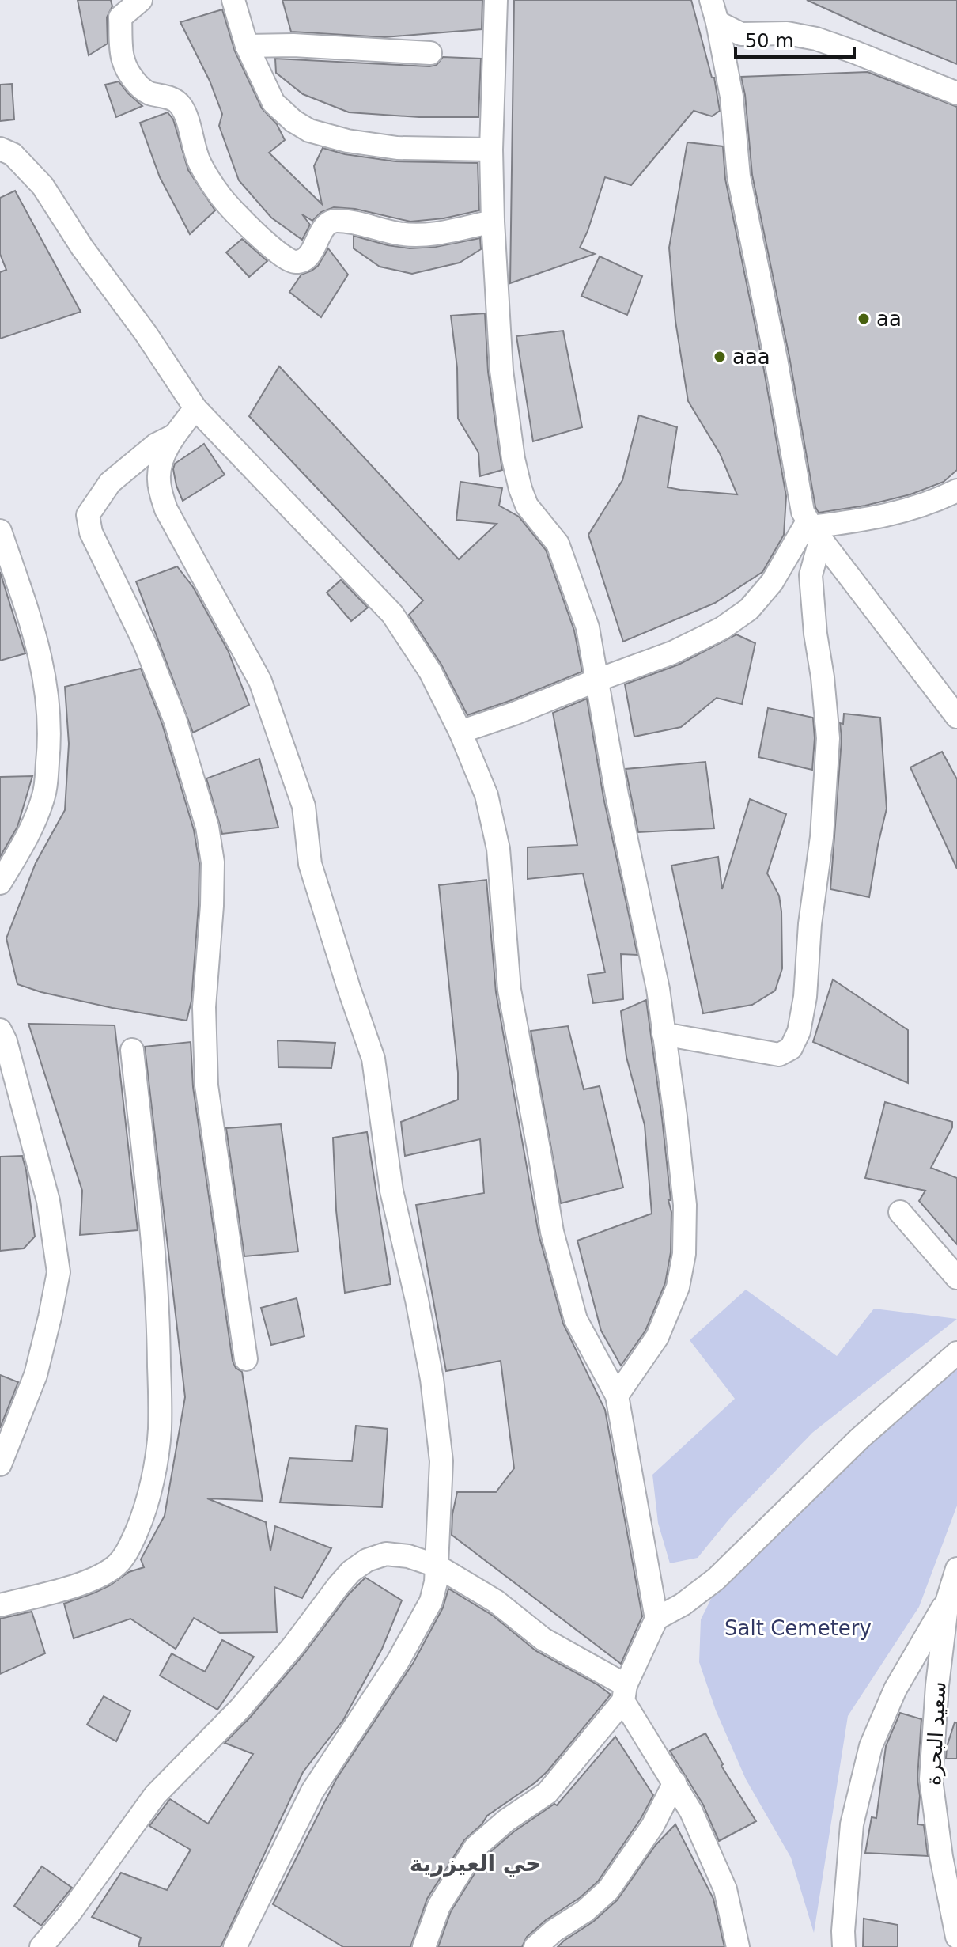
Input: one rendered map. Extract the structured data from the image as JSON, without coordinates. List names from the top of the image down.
{
  "streets": {
    "street": ["سعيد البحرة"]
  },
  "districts": ["حي العيزرية"],
  "parks": ["Salt Cemetery"],
  "places": ["aa", "aaa"],
  "scale_bar": "50 m"
}
